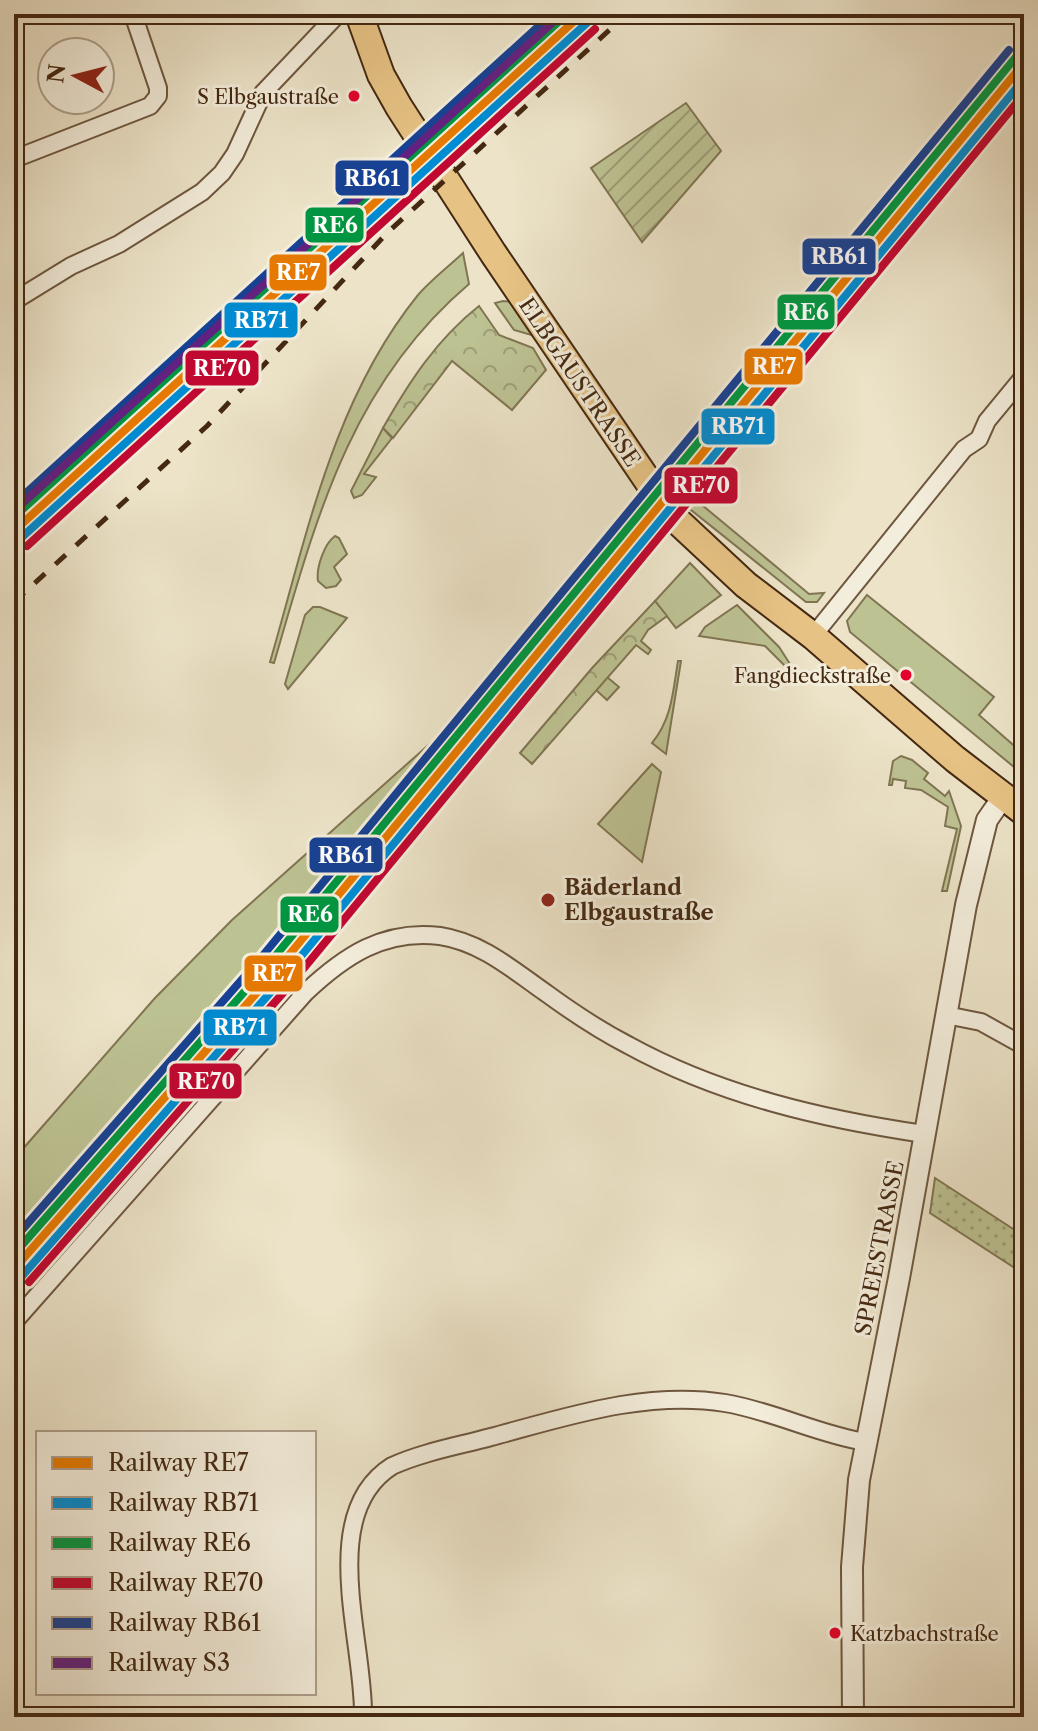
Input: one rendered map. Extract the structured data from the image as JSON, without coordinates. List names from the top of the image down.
{
  "streets": {
    "main road": ["ELBGAUSTRASSE"],
    "street": ["SPREESTRASSE"]
  },
  "crossings": [
    ["ELBGAUSTRASSE", "SPREESTRASSE"]
  ],
  "places": [
    "S Elbgaustraße",
    "Fangdieckstraße",
    "Bäderland Elbgaustraße",
    "Katzbachstraße"
  ],
  "lines": [
    "rail line RE7",
    "rail line RE6",
    "rail line RB61",
    "rail line S3",
    "rail line RB71",
    "rail line RE70"
  ],
  "legend": [
    "Railway RE7",
    "Railway RB71",
    "Railway RE6",
    "Railway RE70",
    "Railway RB61",
    "Railway S3"
  ],
  "north": "left"
}
